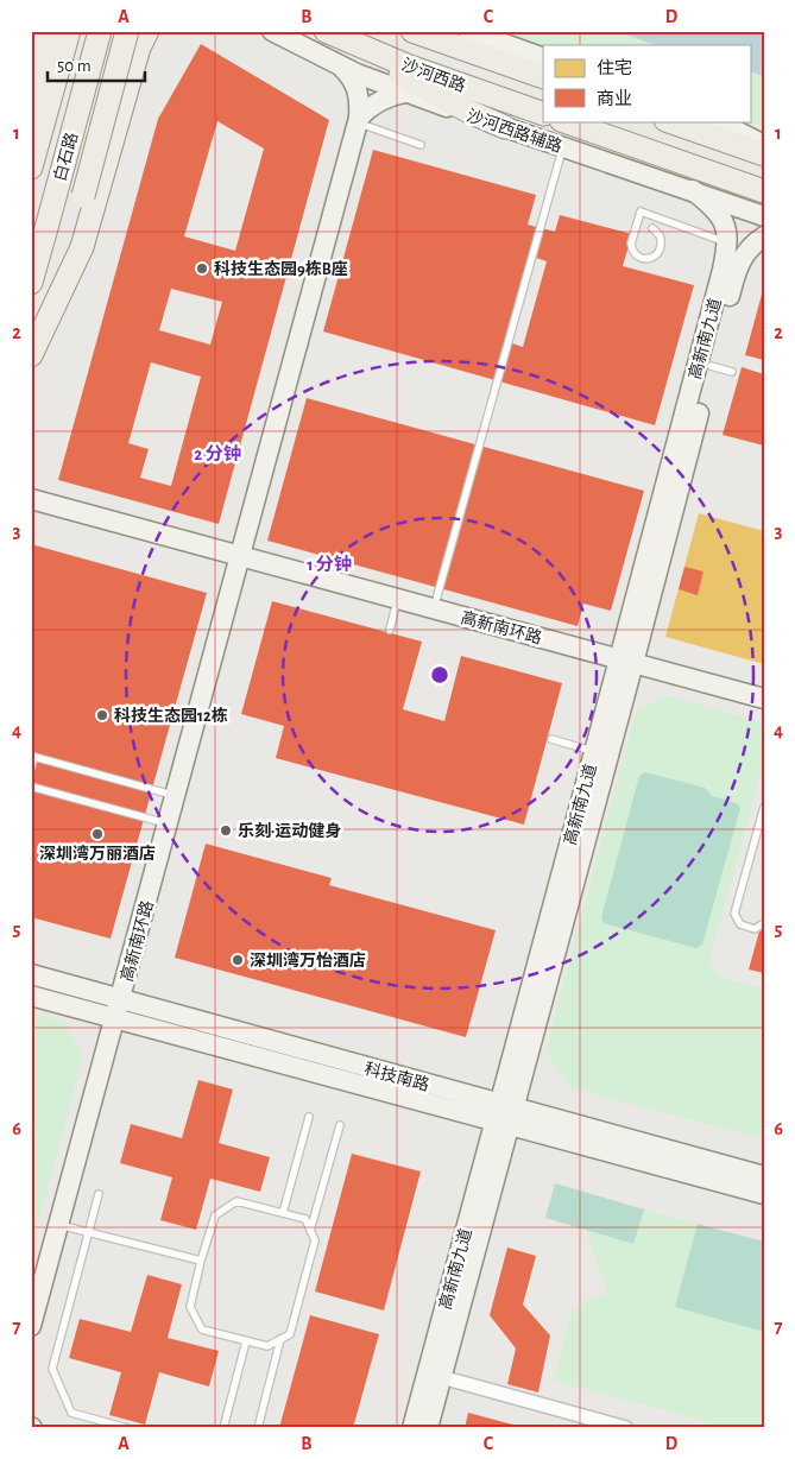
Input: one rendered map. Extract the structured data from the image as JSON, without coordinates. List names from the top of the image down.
{
  "streets": {
    "main road": ["沙河西路", "白石路"],
    "street": [
      "沙河西路辅路",
      "高新南九道",
      "高新南环路",
      "科技南路"
    ]
  },
  "crossings": [
    ["沙河西路辅路", "高新南九道"],
    ["高新南九道", "高新南环路"],
    ["高新南九道", "科技南路"],
    ["高新南环路", "科技南路"]
  ],
  "places": [
    "科技生态园9栋B座",
    "科技生态园12栋",
    "乐刻·运动健身",
    "深圳湾万丽酒店",
    "深圳湾万怡酒店"
  ],
  "legend": ["住宅", "商业"],
  "scale_bar": "50 m",
  "grid": {
    "columns": [
      "A",
      "B",
      "C",
      "D"
    ],
    "rows": [
      "1",
      "2",
      "3",
      "4",
      "5",
      "6",
      "7"
    ]
  },
  "rings": ["2 分钟", "1 分钟"]
}
